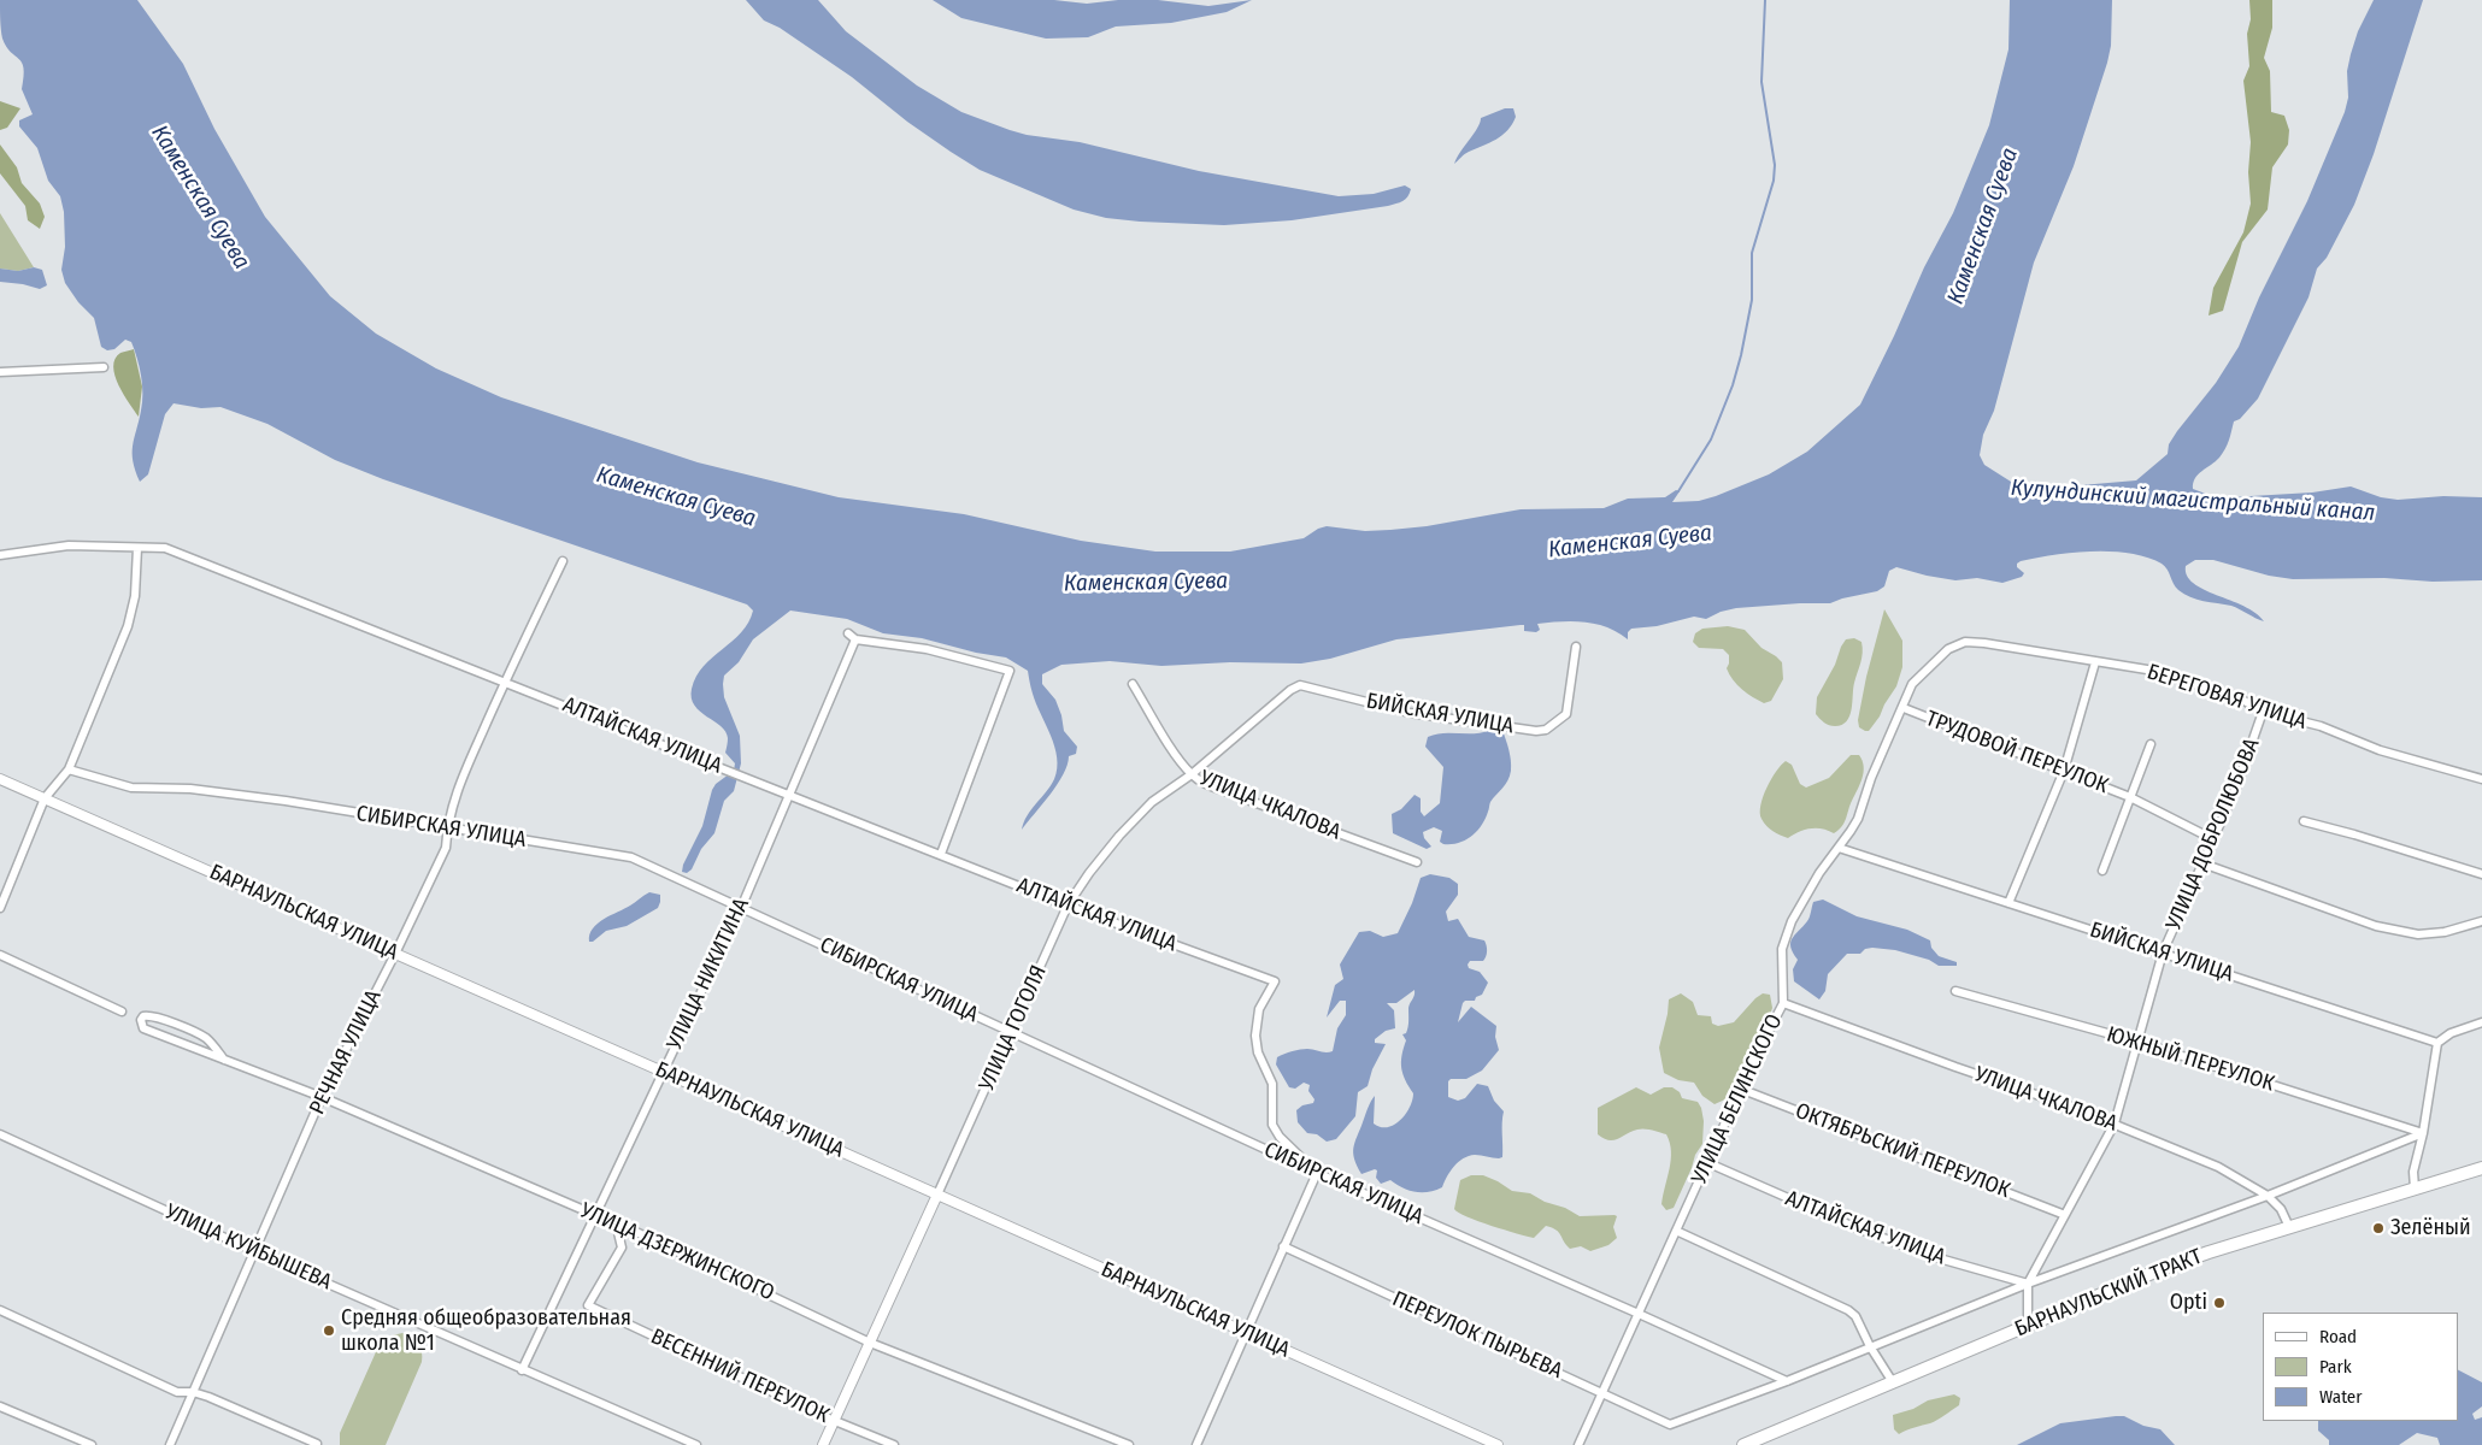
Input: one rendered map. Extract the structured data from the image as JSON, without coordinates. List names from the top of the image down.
{
  "streets": {
    "main road": ["БАРНАУЛЬСКИЙ ТРАКТ"],
    "street": [
      "БЕРЕГОВАЯ УЛИЦА",
      "БИЙСКАЯ УЛИЦА",
      "АЛТАЙСКАЯ УЛИЦА",
      "ТРУДОВОЙ ПЕРЕУЛОК",
      "УЛИЦА ЧКАЛОВА",
      "СИБИРСКАЯ УЛИЦА",
      "УЛИЦА ДОБРОЛЮБОВА",
      "БАРНАУЛЬСКАЯ УЛИЦА",
      "УЛИЦА НИКИТИНА",
      "УЛИЦА ГОГОЛЯ",
      "РЕЧНАЯ УЛИЦА",
      "ЮЖНЫЙ ПЕРЕУЛОК",
      "УЛИЦА БЕЛИНСКОГО",
      "ОКТЯБРЬСКИЙ ПЕРЕУЛОК",
      "УЛИЦА КУЙБЫШЕВА",
      "УЛИЦА ДЗЕРЖИНСКОГО",
      "ПЕРЕУЛОК ПЫРЬЕВА",
      "ВЕСЕННИЙ ПЕРЕУЛОК"
    ]
  },
  "crossings": [
    ["БЕРЕГОВАЯ УЛИЦА", "УЛИЦА ДОБРОЛЮБОВА"],
    ["БЕРЕГОВАЯ УЛИЦА", "УЛИЦА БЕЛИНСКОГО"],
    ["БИЙСКАЯ УЛИЦА", "УЛИЦА ДОБРОЛЮБОВА"],
    ["БИЙСКАЯ УЛИЦА", "УЛИЦА ГОГОЛЯ"],
    ["БИЙСКАЯ УЛИЦА", "УЛИЦА БЕЛИНСКОГО"],
    ["АЛТАЙСКАЯ УЛИЦА", "СИБИРСКАЯ УЛИЦА"],
    ["АЛТАЙСКАЯ УЛИЦА", "УЛИЦА ДОБРОЛЮБОВА"],
    ["АЛТАЙСКАЯ УЛИЦА", "УЛИЦА НИКИТИНА"],
    ["АЛТАЙСКАЯ УЛИЦА", "УЛИЦА ГОГОЛЯ"],
    ["АЛТАЙСКАЯ УЛИЦА", "РЕЧНАЯ УЛИЦА"],
    ["АЛТАЙСКАЯ УЛИЦА", "УЛИЦА БЕЛИНСКОГО"],
    ["ТРУДОВОЙ ПЕРЕУЛОК", "УЛИЦА ДОБРОЛЮБОВА"],
    ["ТРУДОВОЙ ПЕРЕУЛОК", "УЛИЦА БЕЛИНСКОГО"],
    ["УЛИЦА ЧКАЛОВА", "УЛИЦА ДОБРОЛЮБОВА"],
    ["УЛИЦА ЧКАЛОВА", "УЛИЦА ГОГОЛЯ"],
    ["УЛИЦА ЧКАЛОВА", "УЛИЦА БЕЛИНСКОГО"],
    ["УЛИЦА ЧКАЛОВА", "БАРНАУЛЬСКИЙ ТРАКТ"],
    ["СИБИРСКАЯ УЛИЦА", "УЛИЦА НИКИТИНА"],
    ["СИБИРСКАЯ УЛИЦА", "УЛИЦА ГОГОЛЯ"],
    ["СИБИРСКАЯ УЛИЦА", "РЕЧНАЯ УЛИЦА"],
    ["СИБИРСКАЯ УЛИЦА", "УЛИЦА БЕЛИНСКОГО"],
    ["СИБИРСКАЯ УЛИЦА", "ПЕРЕУЛОК ПЫРЬЕВА"],
    ["УЛИЦА ДОБРОЛЮБОВА", "ЮЖНЫЙ ПЕРЕУЛОК"],
    ["УЛИЦА ДОБРОЛЮБОВА", "ОКТЯБРЬСКИЙ ПЕРЕУЛОК"],
    ["УЛИЦА ДОБРОЛЮБОВА", "БАРНАУЛЬСКИЙ ТРАКТ"],
    ["БАРНАУЛЬСКАЯ УЛИЦА", "УЛИЦА НИКИТИНА"],
    ["БАРНАУЛЬСКАЯ УЛИЦА", "УЛИЦА ГОГОЛЯ"],
    ["БАРНАУЛЬСКАЯ УЛИЦА", "РЕЧНАЯ УЛИЦА"],
    ["УЛИЦА НИКИТИНА", "УЛИЦА КУЙБЫШЕВА"],
    ["УЛИЦА НИКИТИНА", "УЛИЦА ДЗЕРЖИНСКОГО"],
    ["УЛИЦА ГОГОЛЯ", "УЛИЦА ДЗЕРЖИНСКОГО"],
    ["УЛИЦА ГОГОЛЯ", "ВЕСЕННИЙ ПЕРЕУЛОК"],
    ["РЕЧНАЯ УЛИЦА", "УЛИЦА КУЙБЫШЕВА"],
    ["РЕЧНАЯ УЛИЦА", "УЛИЦА ДЗЕРЖИНСКОГО"],
    ["УЛИЦА БЕЛИНСКОГО", "ОКТЯБРЬСКИЙ ПЕРЕУЛОК"],
    ["УЛИЦА БЕЛИНСКОГО", "ПЕРЕУЛОК ПЫРЬЕВА"],
    ["УЛИЦА ДЗЕРЖИНСКОГО", "ВЕСЕННИЙ ПЕРЕУЛОК"]
  ],
  "water": ["Каменская Суева", "Кулундинский магистральный канал"],
  "places": ["Зелёный", "Opti", "Средняя общеобразовательная школа №1"],
  "legend": ["Road", "Park", "Water"]
}
